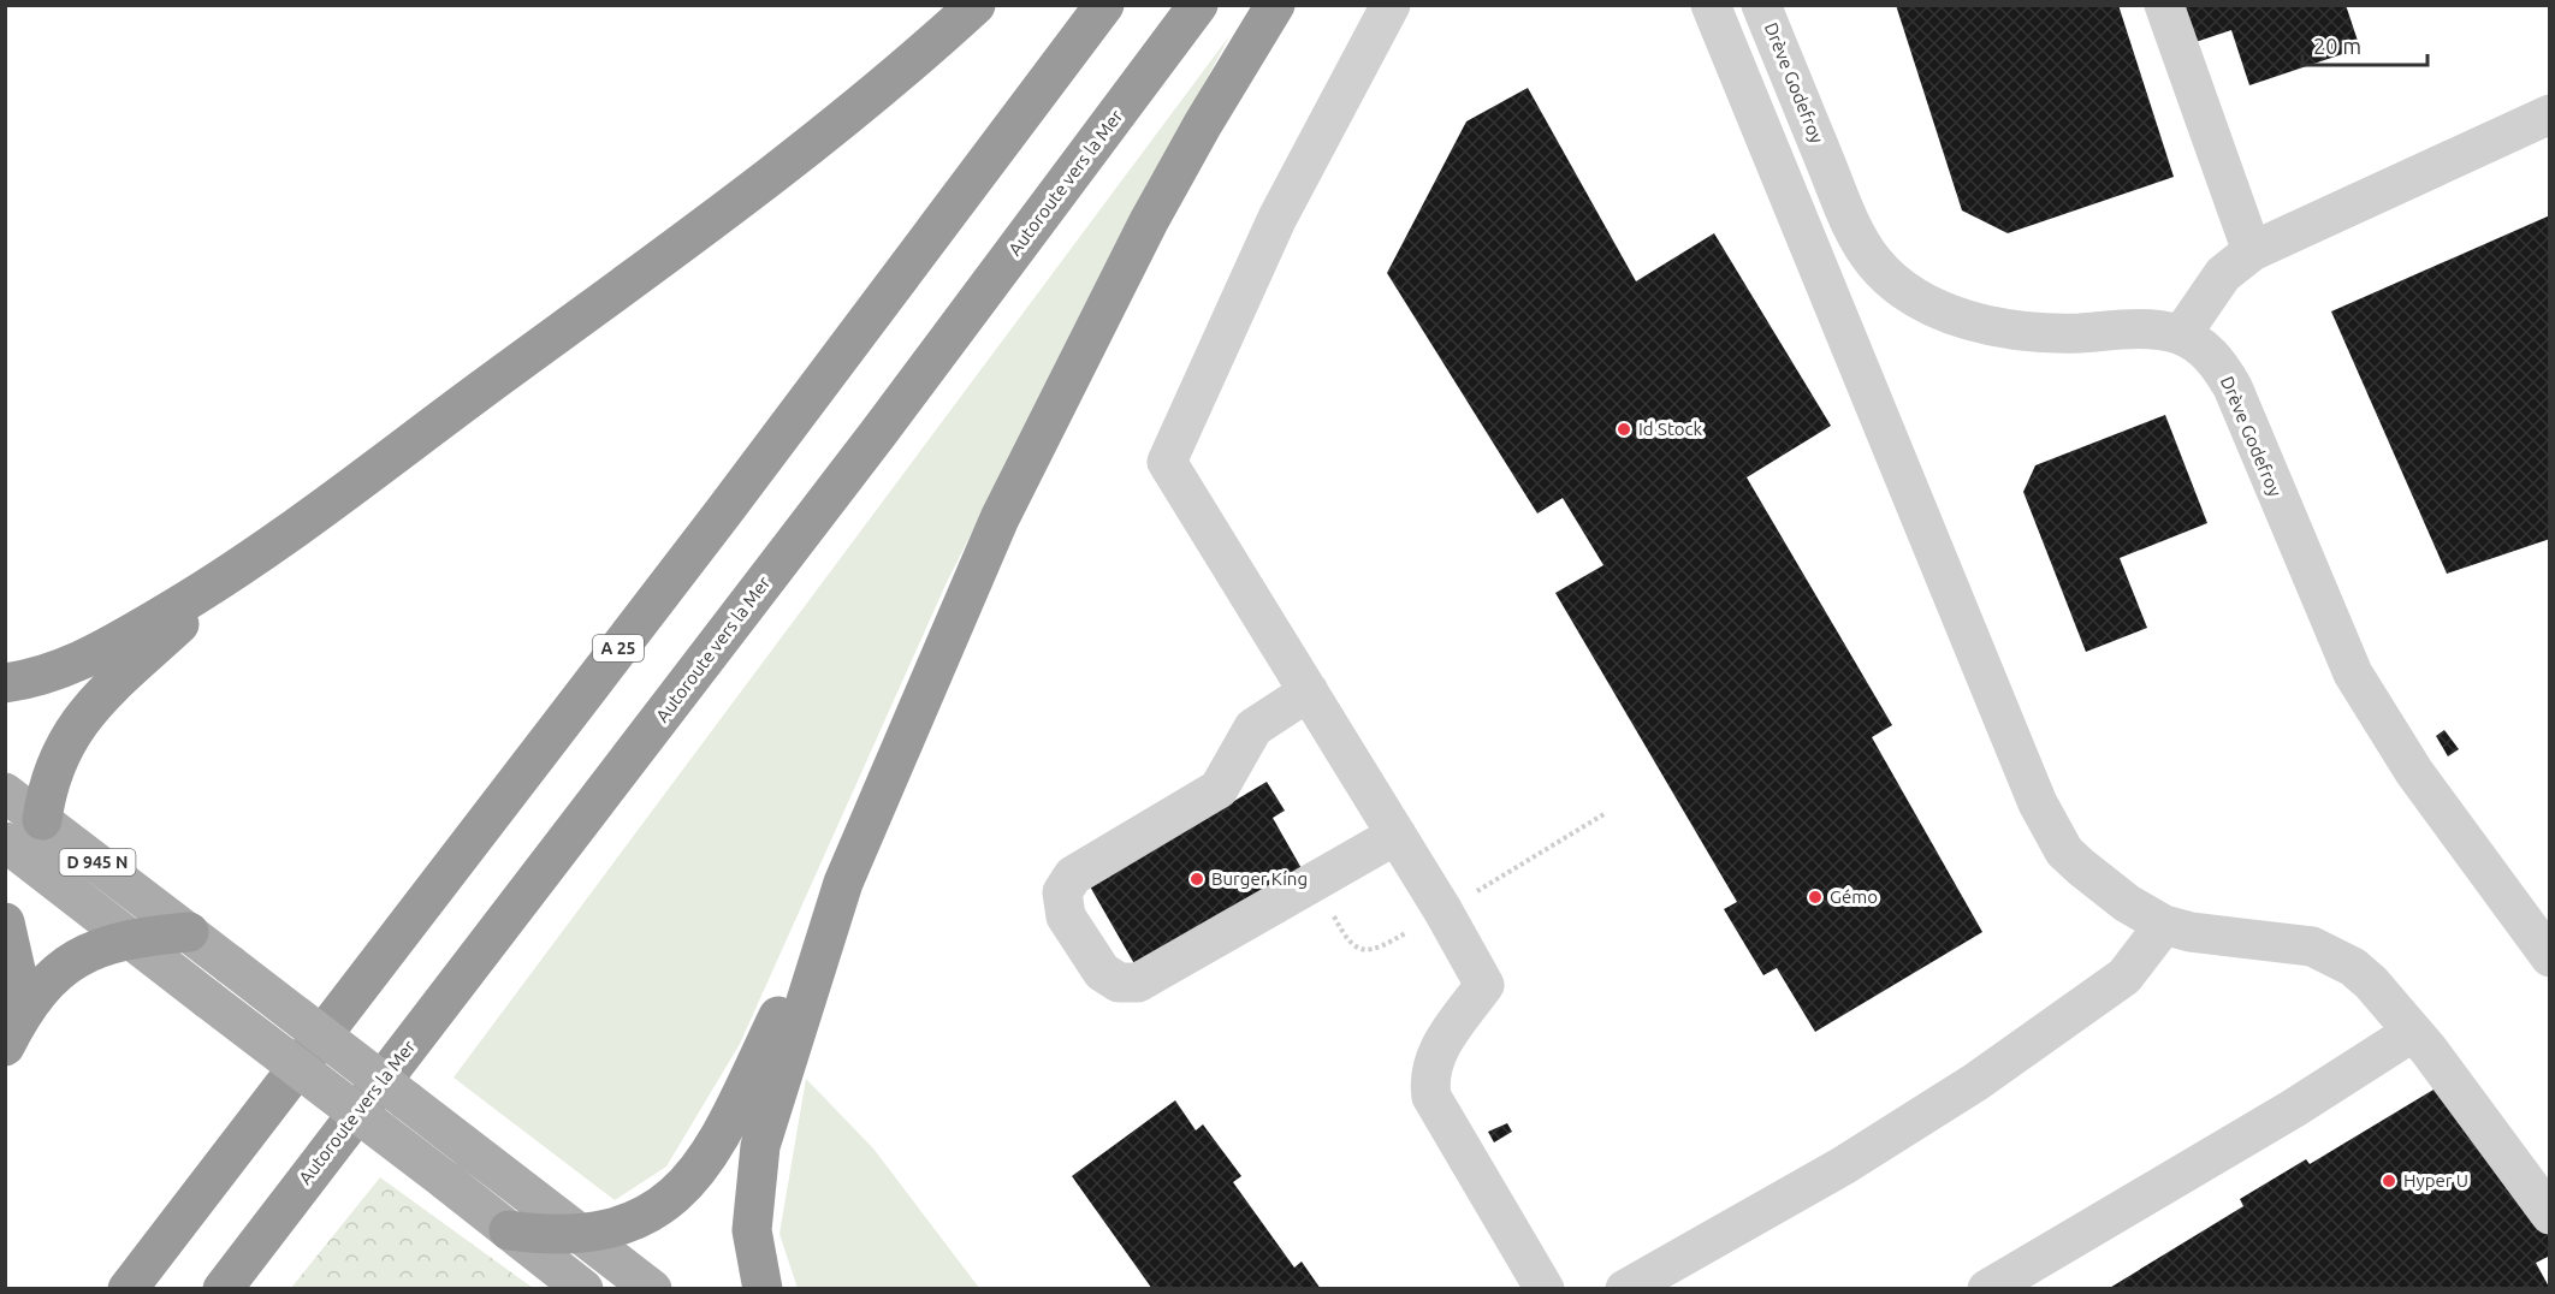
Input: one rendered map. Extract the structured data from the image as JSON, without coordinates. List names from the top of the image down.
{
  "streets": {
    "highway": ["Autoroute vers la Mer", "A 25"],
    "main road": ["D 945 N"],
    "street": ["Drève Godefroy"]
  },
  "places": [
    "Id Stock",
    "Burger King",
    "Gémo",
    "Hyper U"
  ],
  "scale_bar": "20 m"
}
